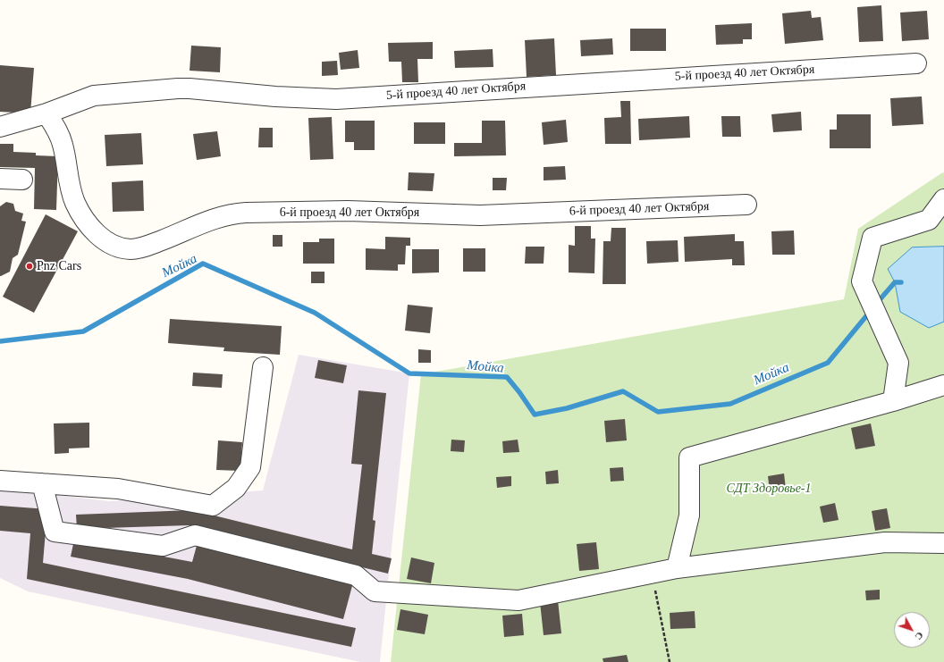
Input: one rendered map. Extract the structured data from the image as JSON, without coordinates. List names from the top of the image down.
{
  "streets": {
    "street": ["5-й проезд 40 лет Октября", "6-й проезд 40 лет Октября"]
  },
  "crossings": [
    ["5-й проезд 40 лет Октября", "6-й проезд 40 лет Октября"]
  ],
  "water": ["Мойка"],
  "parks": ["СДТ Здоровье-1"],
  "places": ["Pnz Cars"],
  "north": "bottom right"
}
